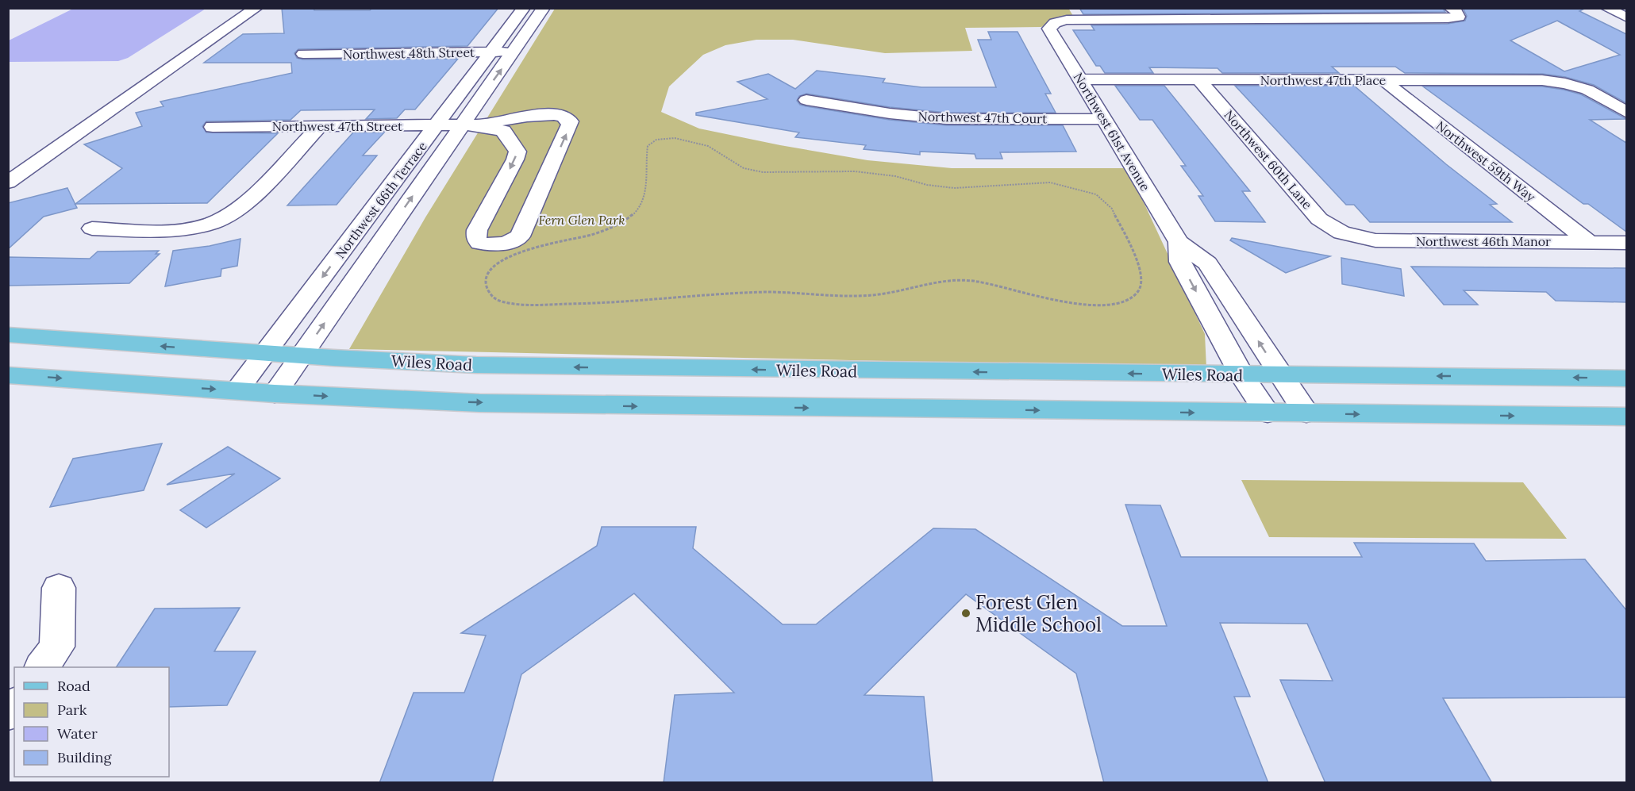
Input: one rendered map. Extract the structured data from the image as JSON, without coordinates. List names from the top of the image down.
{
  "streets": {
    "main road": ["Wiles Road"],
    "street": [
      "Northwest 48th Street",
      "Northwest 47th Place",
      "Northwest 47th Court",
      "Northwest 47th Street",
      "Northwest 61st Avenue",
      "Northwest 60th Lane",
      "Northwest 59th Way",
      "Northwest 66th Terrace",
      "Northwest 46th Manor"
    ]
  },
  "crossings": [
    ["Northwest 48th Street", "Northwest 66th Terrace"],
    ["Northwest 47th Place", "Northwest 61st Avenue"],
    ["Northwest 47th Place", "Northwest 60th Lane"],
    ["Northwest 47th Place", "Northwest 59th Way"],
    ["Northwest 47th Court", "Northwest 61st Avenue"],
    ["Northwest 47th Street", "Northwest 66th Terrace"],
    ["Northwest 61st Avenue", "Wiles Road"],
    ["Northwest 60th Lane", "Northwest 46th Manor"],
    ["Northwest 59th Way", "Northwest 46th Manor"],
    ["Northwest 66th Terrace", "Wiles Road"]
  ],
  "parks": ["Fern Glen Park"],
  "places": ["Forest Glen Middle School"],
  "legend": [
    "Road",
    "Park",
    "Water",
    "Building"
  ]
}
